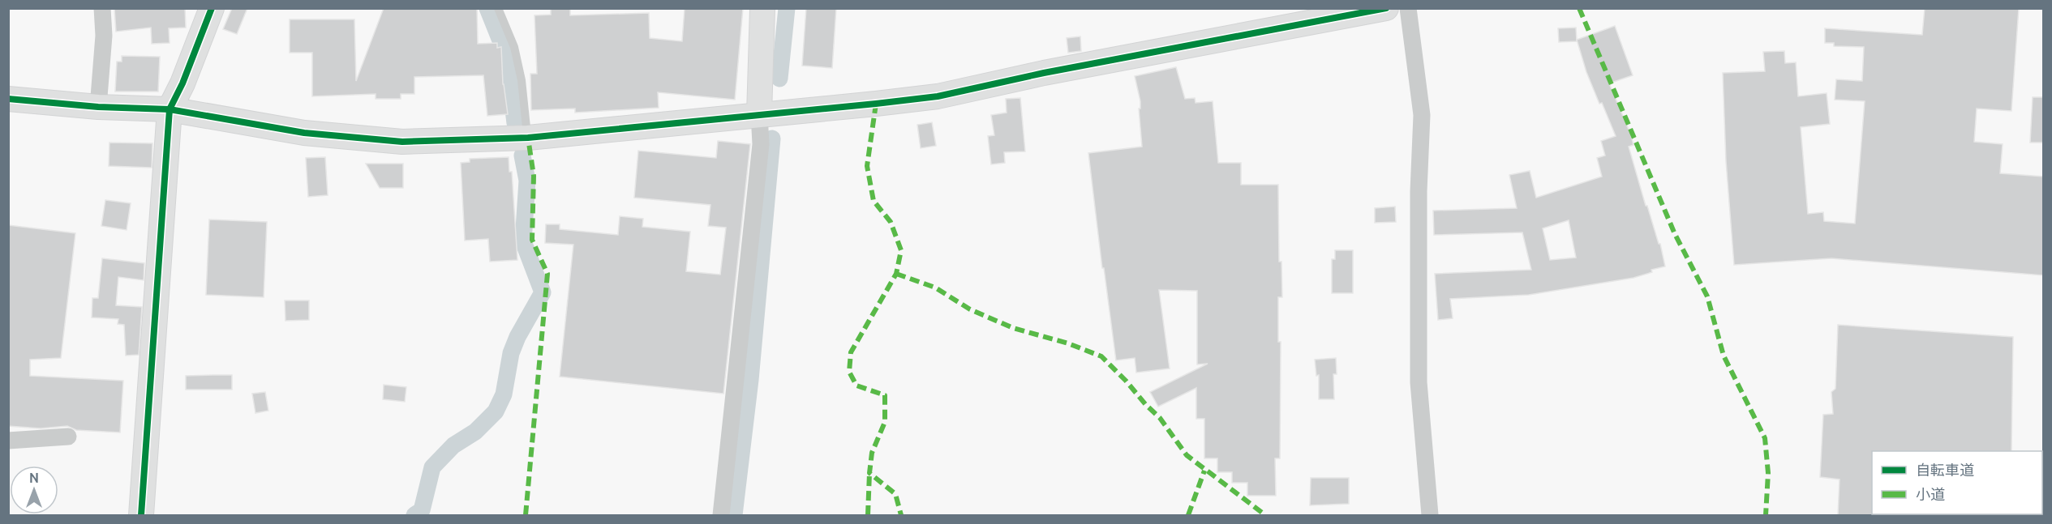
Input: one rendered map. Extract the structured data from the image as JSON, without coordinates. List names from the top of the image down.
{
  "legend": ["自転車道", "小道"],
  "north": "top"
}
